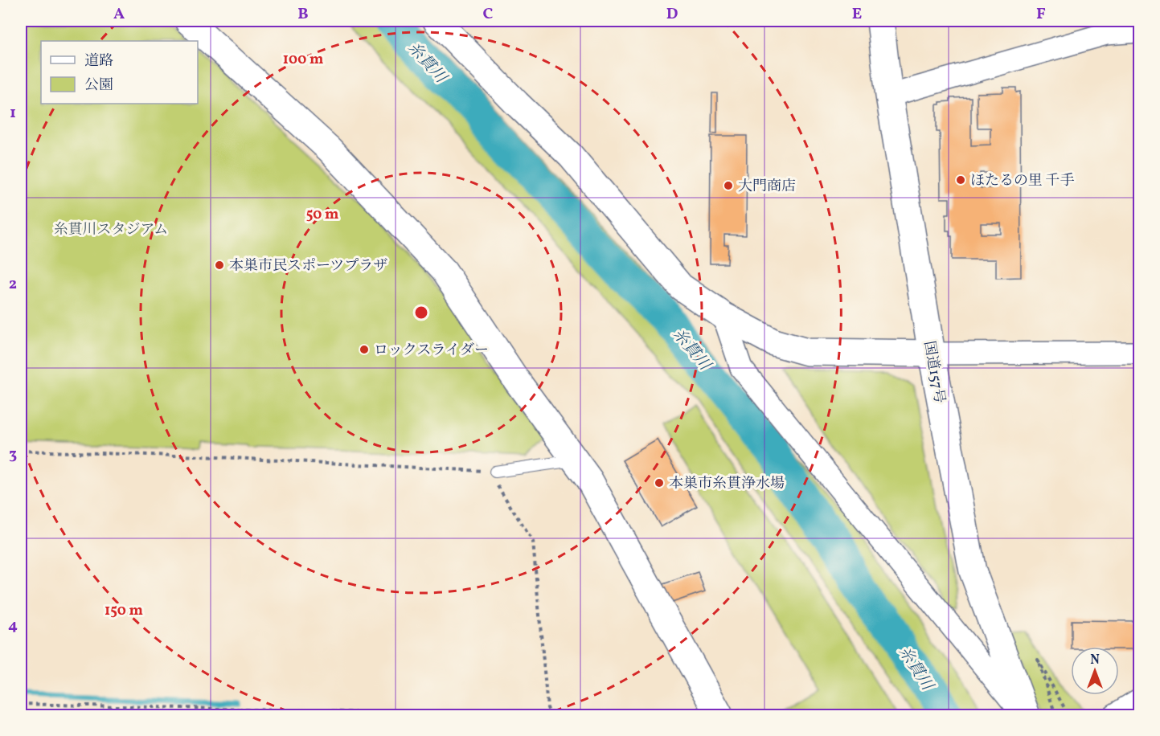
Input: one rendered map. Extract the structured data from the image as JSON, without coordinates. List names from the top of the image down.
{
  "streets": {
    "main road": ["国道157号"]
  },
  "water": ["糸貫川"],
  "parks": ["糸貫川スタジアム"],
  "places": [
    "ほたるの里 千手",
    "大門商店",
    "本巣市民スポーツプラザ",
    "ロックスライダー",
    "本巣市糸貫浄水場"
  ],
  "legend": ["道路", "公園"],
  "north": "top",
  "grid": {
    "columns": [
      "A",
      "B",
      "C",
      "D",
      "E",
      "F"
    ],
    "rows": [
      "1",
      "2",
      "3",
      "4"
    ]
  },
  "rings": ["100 m", "50 m", "150 m"]
}
